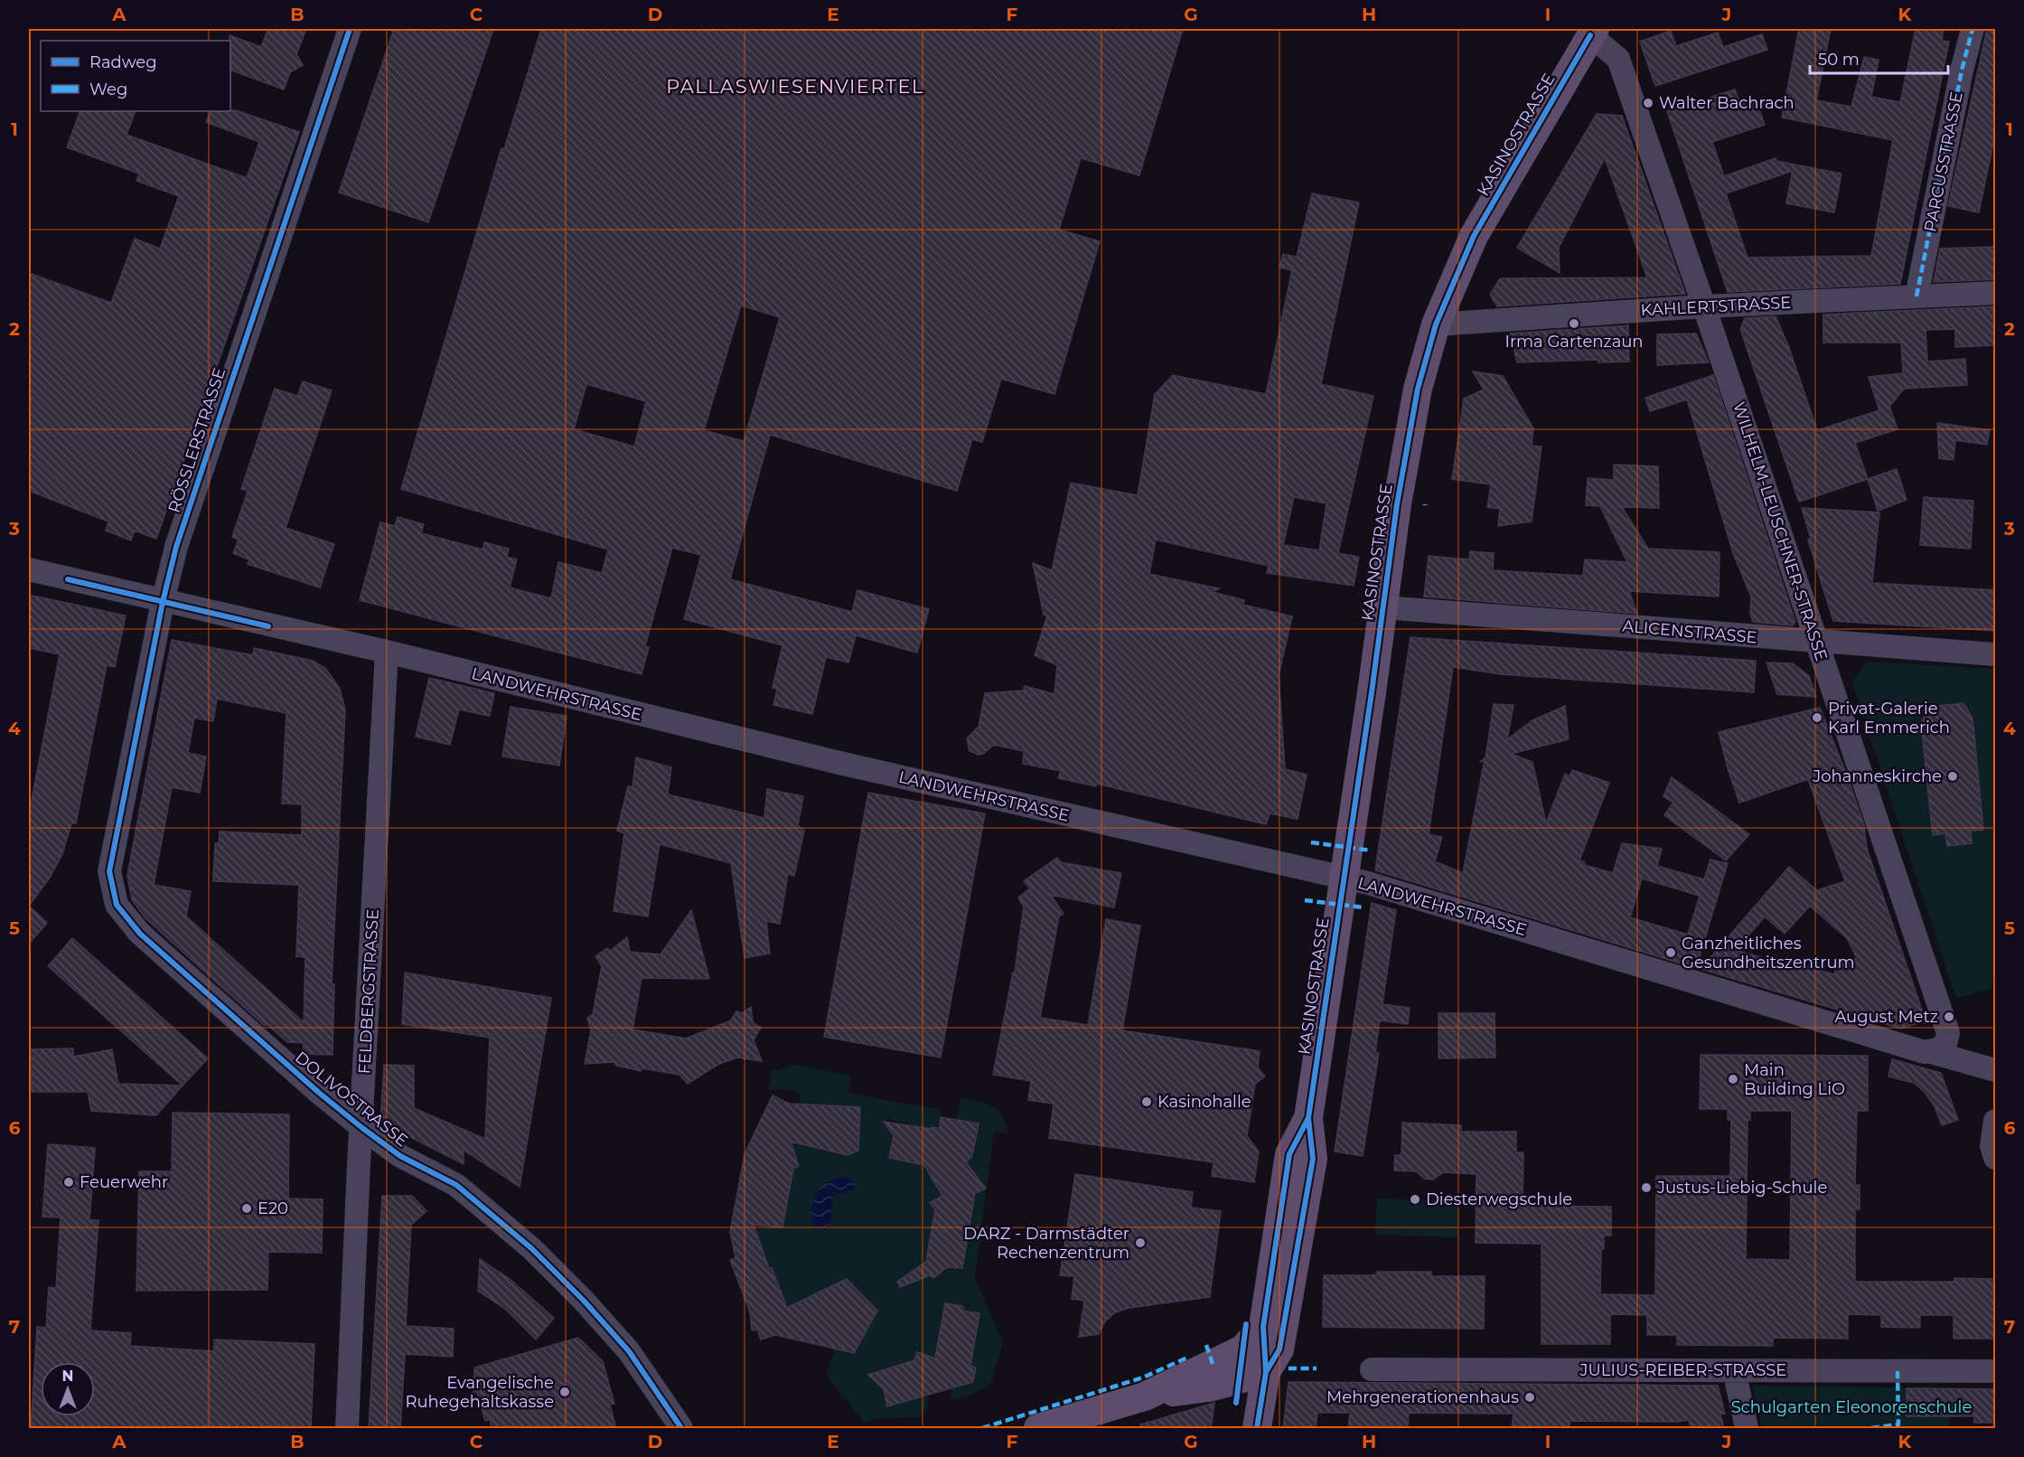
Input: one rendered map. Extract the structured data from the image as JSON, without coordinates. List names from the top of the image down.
{
  "streets": {
    "main road": ["KASINOSTRASSE"],
    "street": [
      "PARCUSSTRASSE",
      "KAHLERTSTRASSE",
      "RÖSSLERSTRASSE",
      "WILHELM-LEUSCHNER-STRASSE",
      "ALICENSTRASSE",
      "LANDWEHRSTRASSE",
      "FELDBERGSTRASSE",
      "DOLIVOSTRASSE",
      "JULIUS-REIBER-STRASSE"
    ]
  },
  "crossings": [
    ["KASINOSTRASSE", "KAHLERTSTRASSE"],
    ["KASINOSTRASSE", "WILHELM-LEUSCHNER-STRASSE"],
    ["KASINOSTRASSE", "ALICENSTRASSE"],
    ["KASINOSTRASSE", "LANDWEHRSTRASSE"],
    ["PARCUSSTRASSE", "KAHLERTSTRASSE"],
    ["KAHLERTSTRASSE", "WILHELM-LEUSCHNER-STRASSE"],
    ["RÖSSLERSTRASSE", "LANDWEHRSTRASSE"],
    ["RÖSSLERSTRASSE", "DOLIVOSTRASSE"],
    ["WILHELM-LEUSCHNER-STRASSE", "ALICENSTRASSE"],
    ["WILHELM-LEUSCHNER-STRASSE", "LANDWEHRSTRASSE"],
    ["LANDWEHRSTRASSE", "FELDBERGSTRASSE"],
    ["FELDBERGSTRASSE", "DOLIVOSTRASSE"]
  ],
  "districts": ["PALLASWIESENVIERTEL"],
  "parks": ["Schulgarten Eleonorenschule"],
  "places": [
    "Walter Bachrach",
    "Irma Gartenzaun",
    "Privat-Galerie Karl Emmerich",
    "Johanneskirche",
    "Ganzheitliches Gesundheitszentrum",
    "August Metz",
    "Main Building LiO",
    "Kasinohalle",
    "Feuerwehr",
    "Justus-Liebig-Schule",
    "Diesterwegschule",
    "E20",
    "DARZ - Darmstädter Rechenzentrum",
    "Evangelische Ruhegehaltskasse",
    "Mehrgenerationenhaus"
  ],
  "legend": ["Radweg", "Weg"],
  "scale_bar": "50 m",
  "north": "top",
  "grid": {
    "columns": [
      "A",
      "B",
      "C",
      "D",
      "E",
      "F",
      "G",
      "H",
      "I",
      "J",
      "K"
    ],
    "rows": [
      "1",
      "2",
      "3",
      "4",
      "5",
      "6",
      "7"
    ]
  }
}
